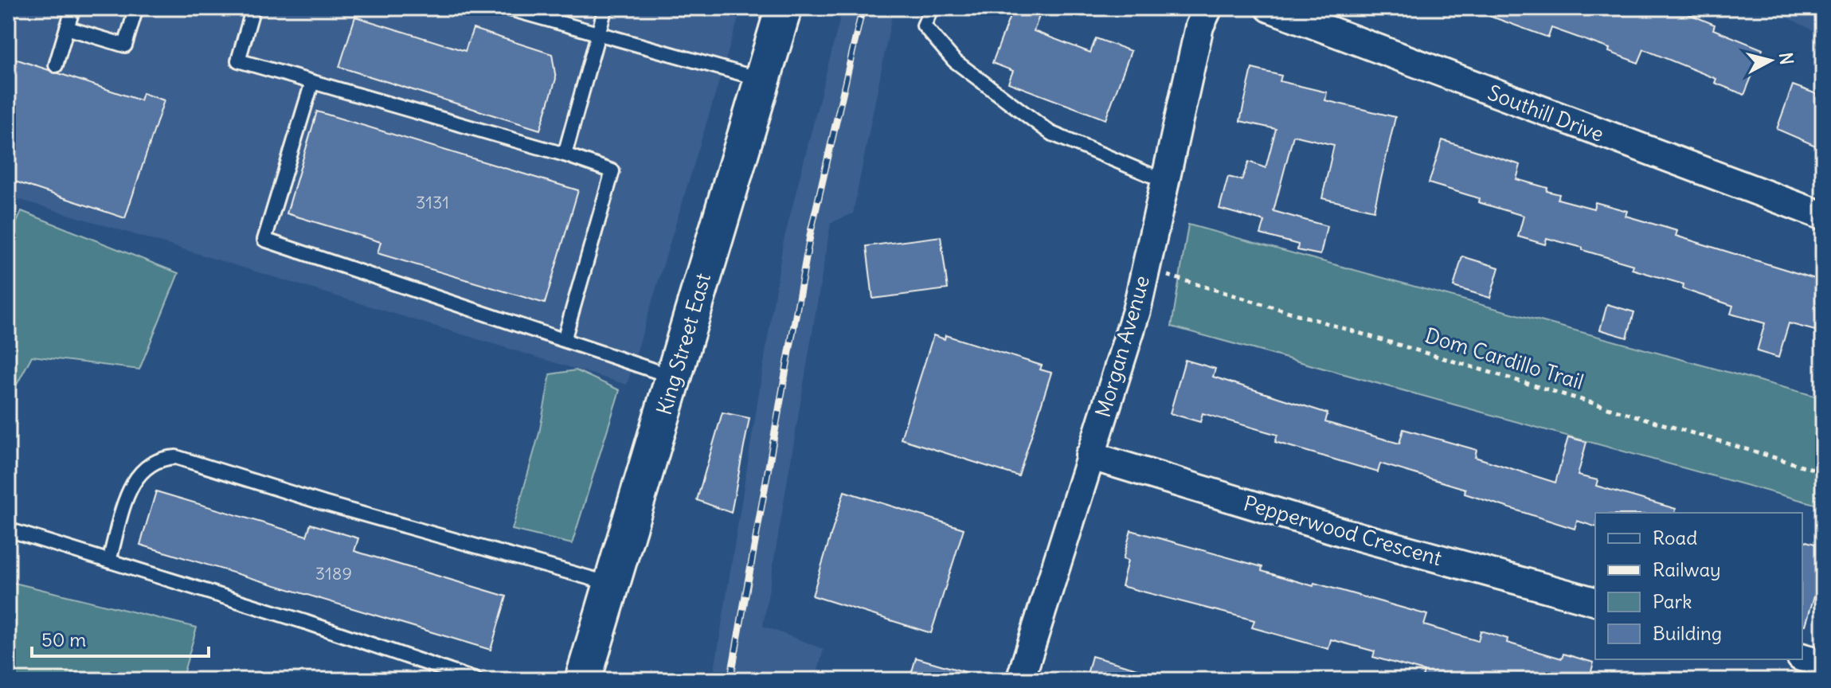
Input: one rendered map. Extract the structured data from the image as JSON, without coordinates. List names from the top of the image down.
{
  "streets": {
    "main road": ["King Street East"],
    "street": ["Southill Drive", "Morgan Avenue", "Pepperwood Crescent"],
    "path": ["Dom Cardillo Trail"]
  },
  "crossings": [
    ["Morgan Avenue", "Pepperwood Crescent"]
  ],
  "house_numbers": ["3131", "3189"],
  "legend": [
    "Road",
    "Railway",
    "Park",
    "Building"
  ],
  "scale_bar": "50 m",
  "north": "right"
}
